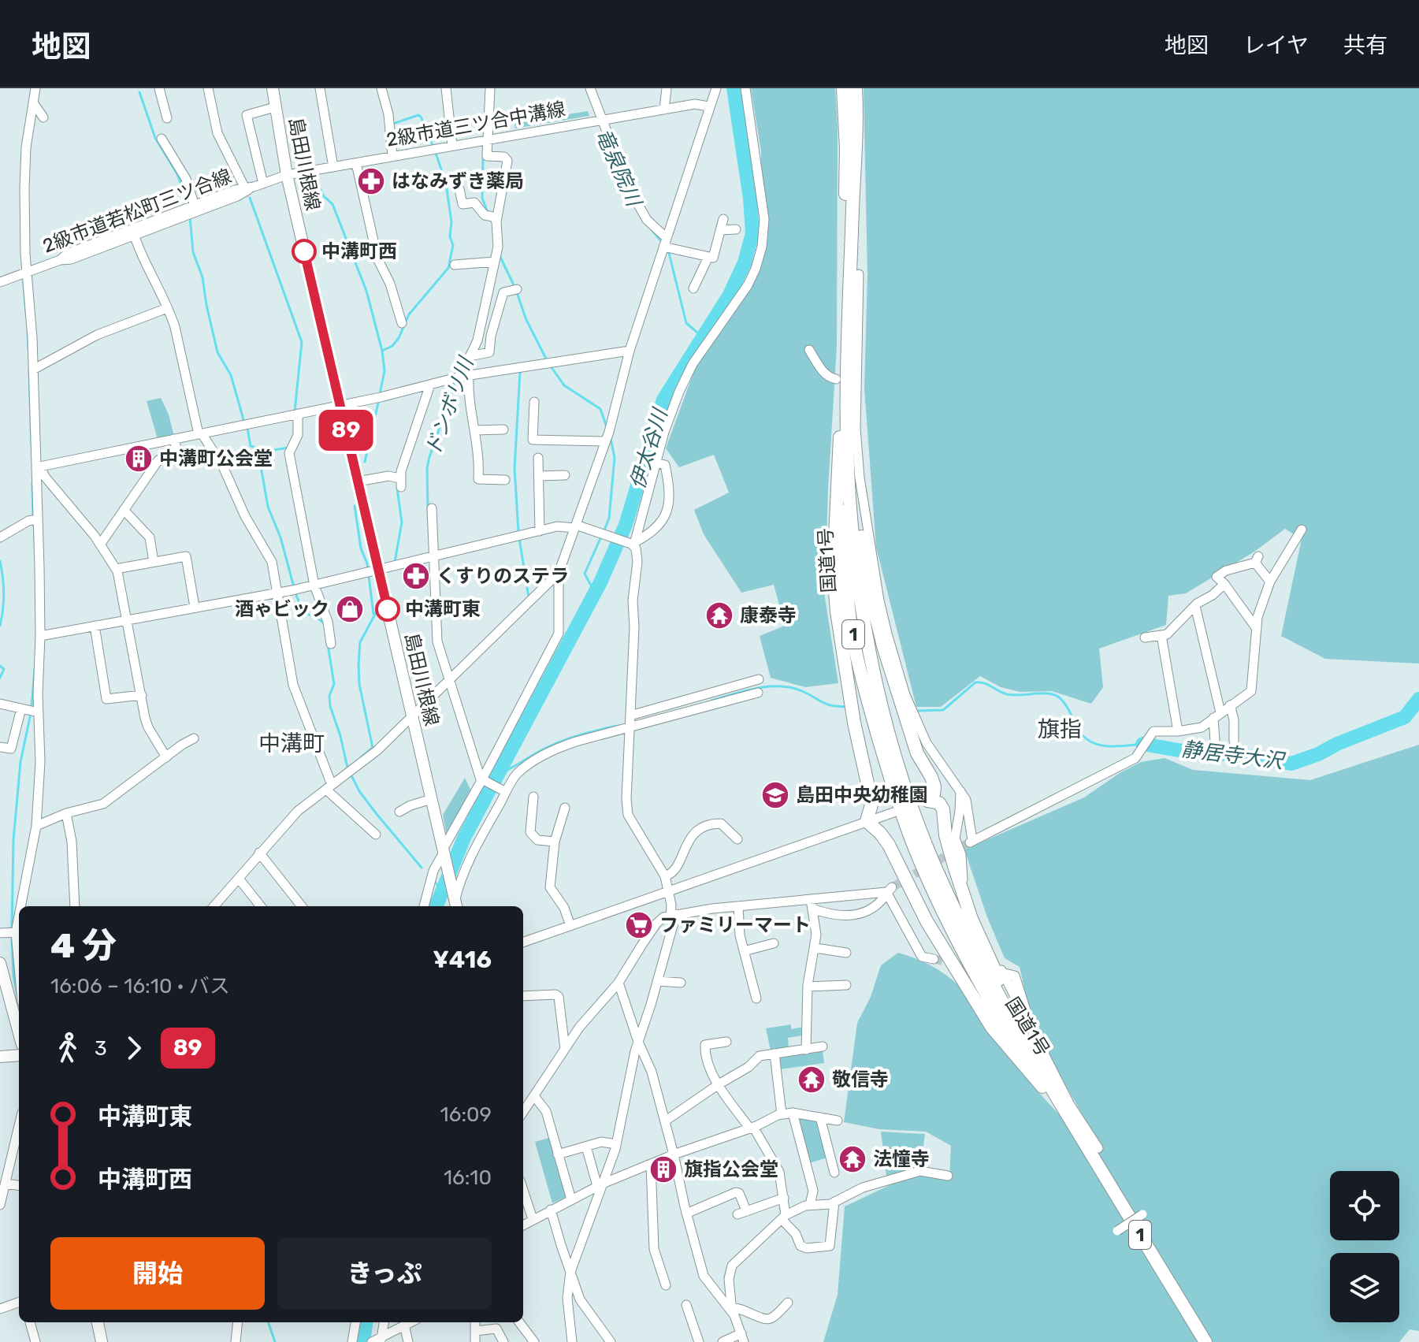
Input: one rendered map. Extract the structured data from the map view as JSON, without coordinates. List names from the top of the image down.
{
  "streets": {
    "highway": ["国道1号", "1"],
    "main road": ["島田川根線"],
    "street": ["2級市道三ツ合中溝線", "2級市道若松町三ツ合線"]
  },
  "crossings": [
    ["2級市道三ツ合中溝線", "島田川根線"],
    ["2級市道三ツ合中溝線", "2級市道若松町三ツ合線"],
    ["島田川根線", "2級市道若松町三ツ合線"]
  ],
  "districts": ["旗指", "中溝町"],
  "water": [
    "竜泉院川",
    "ドンボリ川",
    "伊太谷川",
    "静居寺大沢"
  ],
  "places": {
    "pharmacy": ["はなみずき薬局", "くすりのステラ"],
    "other": ["中溝町西", "中溝町東"],
    "building": ["中溝町公会堂", "旗指公会堂"],
    "shop": ["酒ゃビック"],
    "temple": ["康泰寺", "敬信寺", "法憧寺"],
    "school or university": ["島田中央幼稚園"],
    "supermarket": ["ファミリーマート"]
  },
  "lines": ["bus line 89"],
  "page": {
    "header": "地図",
    "nav": ["地図", "レイヤ", "共有"],
    "on_map": "89",
    "heading": ["4 分", "16:06 – 16:10 · バス", "¥416"],
    "legs": ["3", "89"],
    "list": [
      {
        "name": "中溝町東",
        "value": "16:09"
      },
      {
        "name": "中溝町西",
        "value": "16:10"
      }
    ],
    "buttons": ["開始", "きっぷ"]
  }
}
